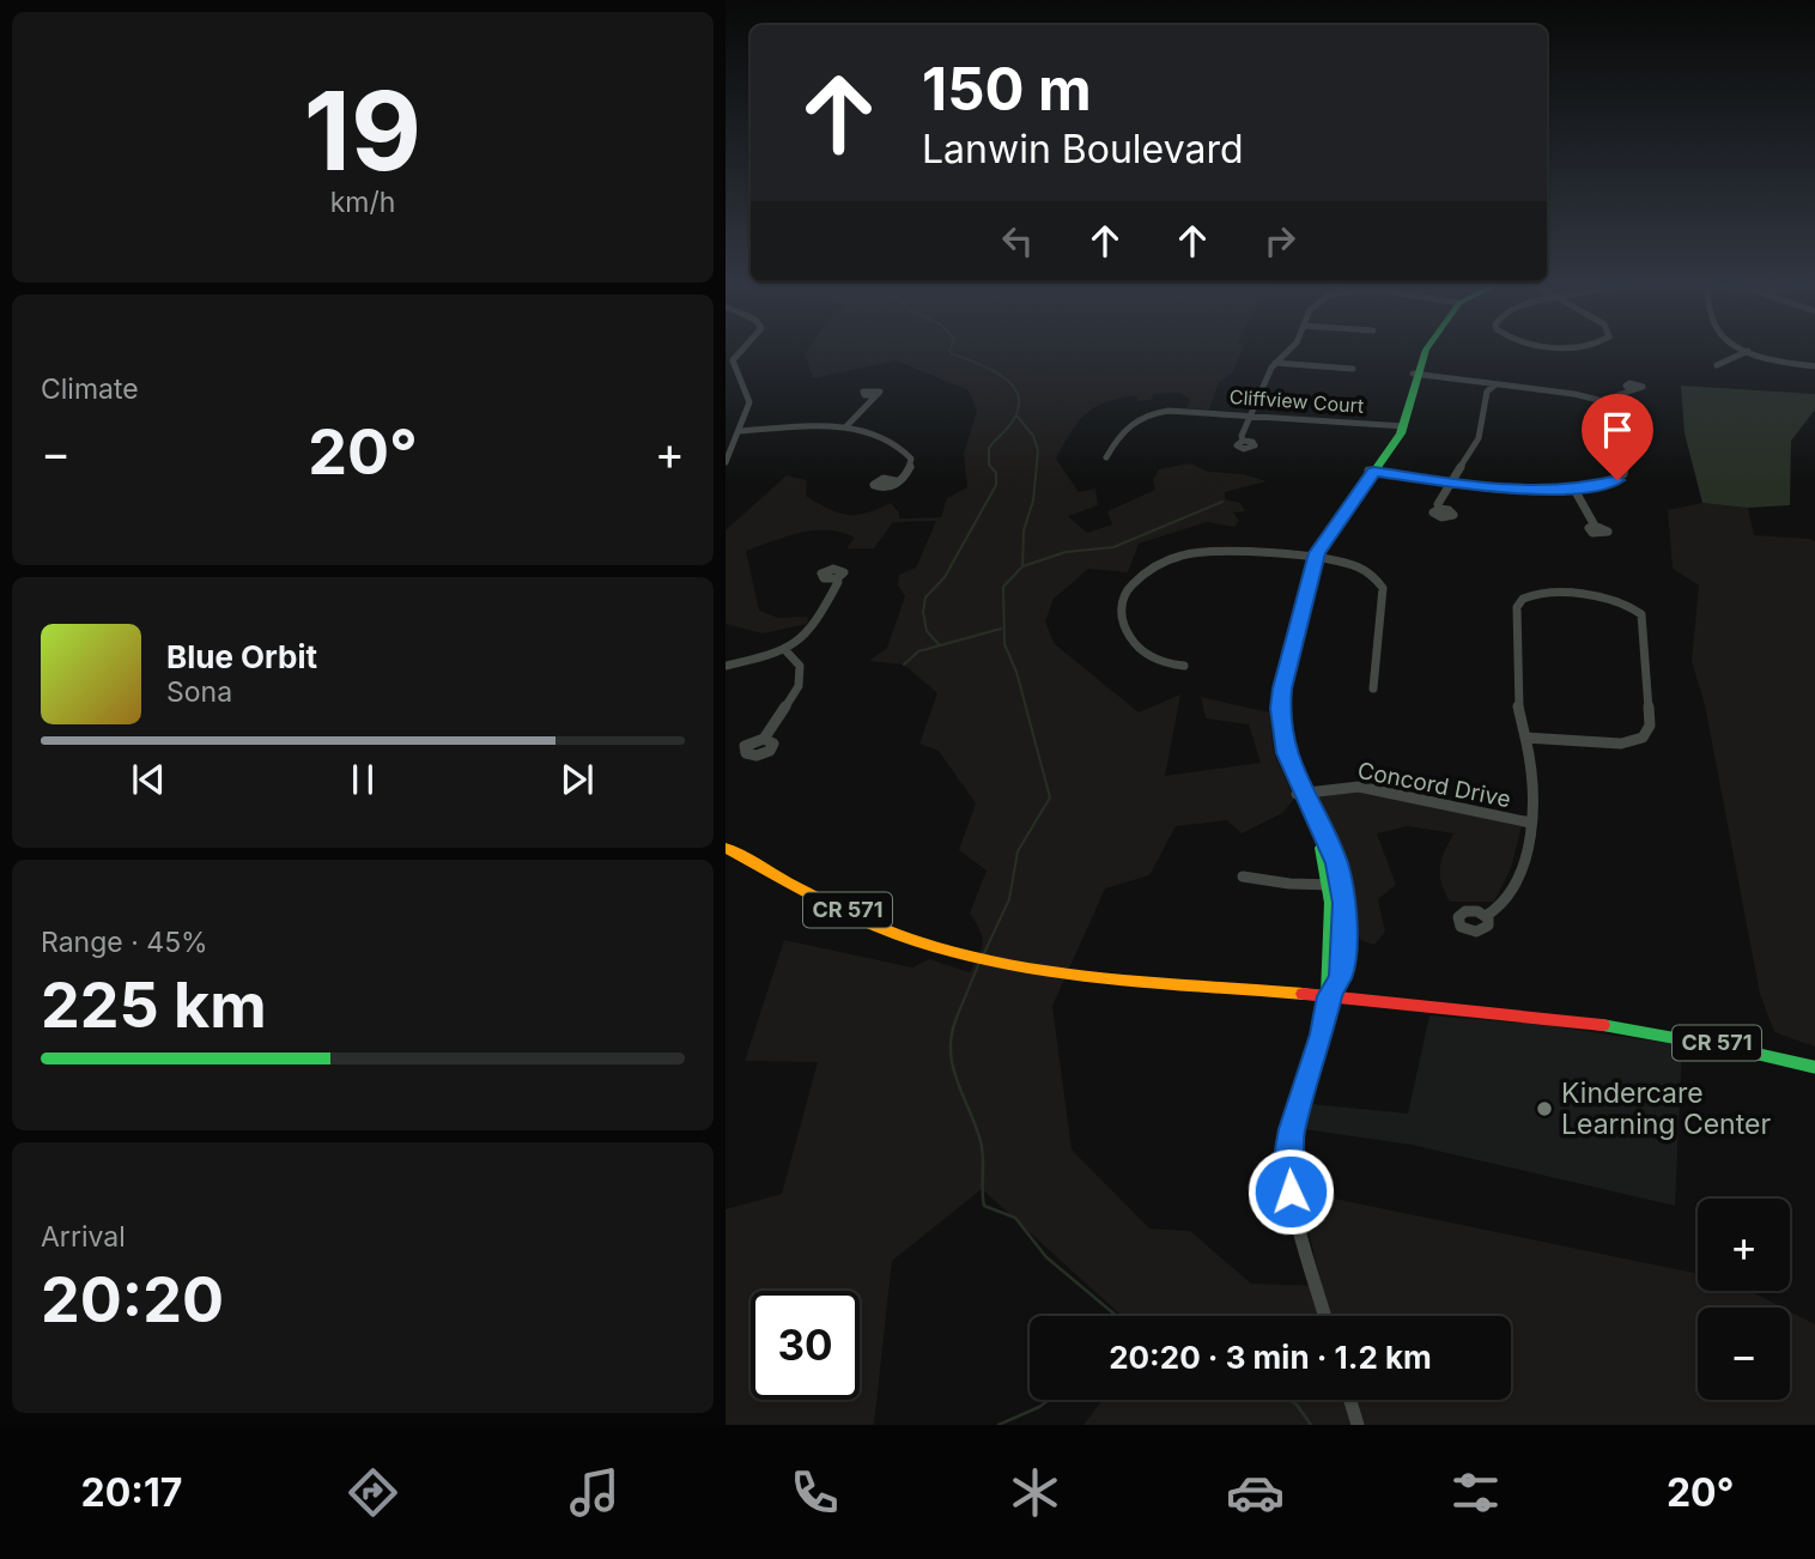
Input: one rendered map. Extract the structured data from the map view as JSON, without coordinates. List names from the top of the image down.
{
  "streets": {
    "street": ["Cliffview Court", "Concord Drive", "CR 571"]
  },
  "places": ["Kindercare Learning Center"],
  "page": {
    "tile": [
      ["19", "km/h"],
      "Climate",
      ["Range · 45%", "225 km"],
      ["Arrival", "20:20"]
    ],
    "turn": ["150 m", "Lanwin Boulevard"],
    "heat": ["−", "20°", "+"],
    "song": ["Blue Orbit", "Sona"],
    "map_buttons": ["+", "−"],
    "limit": "30",
    "trip": "20:20 · 3 min · 1.2 km",
    "tabs": ["20:17", "20°"]
  }
}
